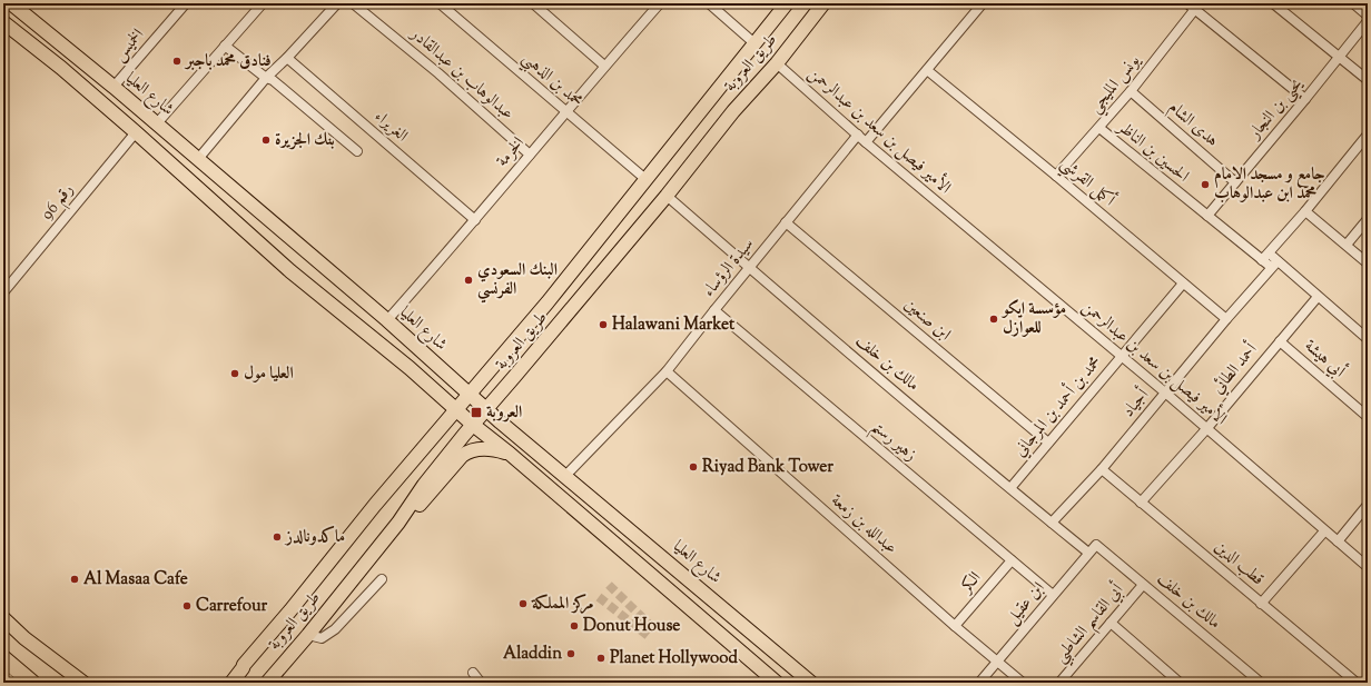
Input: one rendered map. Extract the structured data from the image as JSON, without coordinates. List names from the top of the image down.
{
  "streets": {
    "main road": ["طريق العروبة", "شارع العليا"],
    "street": [
      "الخميس",
      "عبدالوهاب بن عبدالقادر",
      "محمد بن الذهبي",
      "يونس المليجي",
      "يحيى بن النجار",
      "هدى الشام",
      "الغريراء",
      "الأمير فيصل بن سعد بن عبدالرحمن",
      "الخرمة",
      "الحسين بن الناظر",
      "أكمل القرشي",
      "رقم 96",
      "سيدة الرؤساء",
      "ابن صنعين",
      "أبي هيشة",
      "مالك بن خلف",
      "أحمد الطائي",
      "أجياد",
      "محمد بن أحمد بن المرجاني",
      "زهير رستم",
      "عبدالله بن زمعة",
      "قطب الدين",
      "الكر",
      "ابن عقيل",
      "أبي القاسم الشاطبي"
    ]
  },
  "crossings": [
    ["الخميس", "شارع العليا"],
    ["طريق العروبة", "محمد بن الذهبي"],
    ["طريق العروبة", "شارع العليا"],
    ["طريق العروبة", "الأمير فيصل بن سعد بن عبدالرحمن"],
    ["طريق العروبة", "مالك بن خلف"],
    ["عبدالوهاب بن عبدالقادر", "الخرمة"],
    ["محمد بن الذهبي", "الخرمة"],
    ["يونس المليجي", "هدى الشام"],
    ["يونس المليجي", "الحسين بن الناظر"],
    ["يونس المليجي", "أكمل القرشي"],
    ["شارع العليا", "الخرمة"],
    ["شارع العليا", "سيدة الرؤساء"],
    ["يحيى بن النجار", "هدى الشام"],
    ["يحيى بن النجار", "الحسين بن الناظر"],
    ["الغريراء", "الخرمة"],
    ["الأمير فيصل بن سعد بن عبدالرحمن", "سيدة الرؤساء"],
    ["الأمير فيصل بن سعد بن عبدالرحمن", "أحمد الطائي"],
    ["الأمير فيصل بن سعد بن عبدالرحمن", "أجياد"],
    ["الأمير فيصل بن سعد بن عبدالرحمن", "محمد بن أحمد بن المرجاني"],
    ["الحسين بن الناظر", "أحمد الطائي"],
    ["الحسين بن الناظر", "أجياد"],
    ["أكمل القرشي", "أجياد"],
    ["أكمل القرشي", "محمد بن أحمد بن المرجاني"],
    ["سيدة الرؤساء", "ابن صنعين"],
    ["سيدة الرؤساء", "مالك بن خلف"],
    ["سيدة الرؤساء", "زهير رستم"],
    ["سيدة الرؤساء", "عبدالله بن زمعة"],
    ["ابن صنعين", "محمد بن أحمد بن المرجاني"],
    ["أبي هيشة", "أحمد الطائي"],
    ["مالك بن خلف", "أجياد"],
    ["مالك بن خلف", "محمد بن أحمد بن المرجاني"],
    ["مالك بن خلف", "ابن عقيل"],
    ["مالك بن خلف", "أبي القاسم الشاطبي"],
    ["أحمد الطائي", "قطب الدين"],
    ["أجياد", "قطب الدين"],
    ["زهير رستم", "الكر"],
    ["زهير رستم", "ابن عقيل"],
    ["عبدالله بن زمعة", "الكر"],
    ["عبدالله بن زمعة", "ابن عقيل"]
  ],
  "places": {
    "other": [
      "فنادق محمد باجبر",
      "بنك الجزيرة",
      "جامع و مسجد الامام محمد ابن عبدالوهاب",
      "البنك السعودي الفرنسي",
      "مؤسسة ايكو للعوازل",
      "Halawani Market",
      "العليا مول",
      "Riyad Bank Tower",
      "ماكدونالدز",
      "Al Masaa Cafe",
      "مركز المملكة",
      "Carrefour",
      "Donut House",
      "Aladdin",
      "Planet Hollywood"
    ],
    "transit": ["العروبة"]
  }
}
